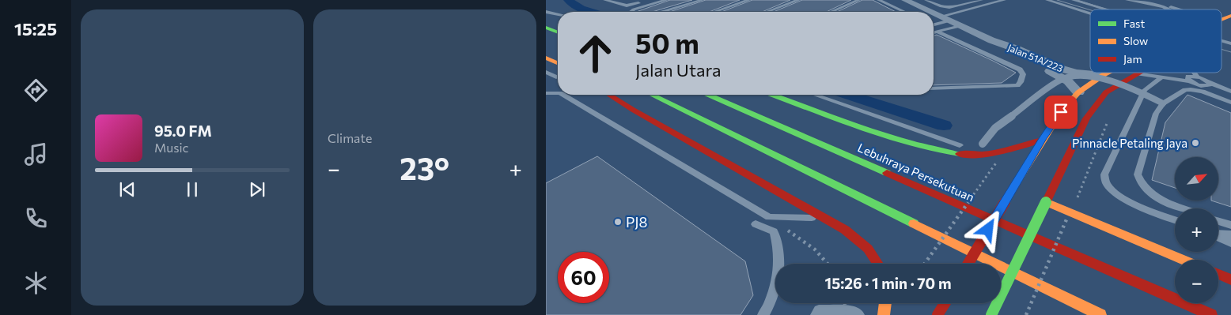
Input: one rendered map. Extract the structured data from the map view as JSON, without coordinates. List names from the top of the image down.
{
  "streets": {
    "main road": ["Lebuhraya Persekutuan"],
    "street": ["Jalan 51A/223"]
  },
  "places": ["Pinnacle Petaling Jaya", "PJ8"],
  "legend": ["Fast", "Slow", "Jam"],
  "north": "top right",
  "page": {
    "tabs": "15:25",
    "tile": "Climate",
    "turn": ["50 m", "Jalan Utara"],
    "song": ["95.0 FM", "Music"],
    "heat": ["−", "23°", "+"],
    "map_buttons": ["+", "−"],
    "limit": "60",
    "trip": "15:26 · 1 min · 70 m"
  }
}
